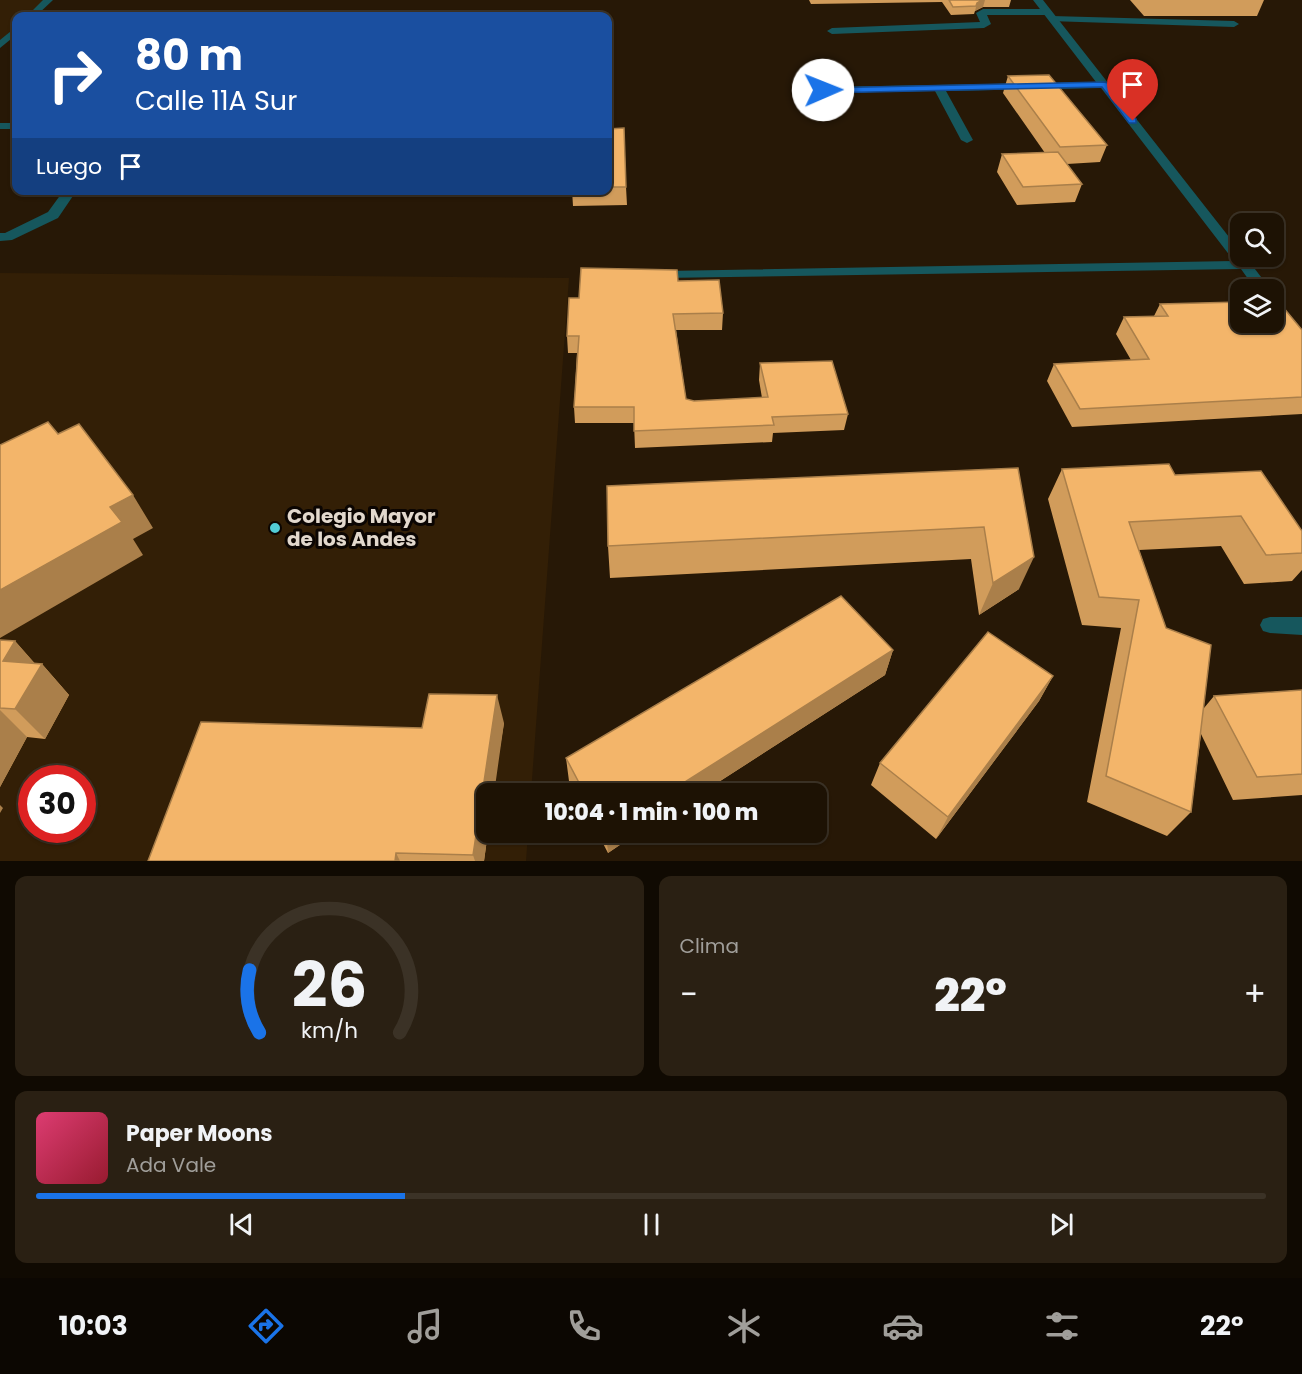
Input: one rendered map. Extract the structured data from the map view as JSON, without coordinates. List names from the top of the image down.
{
  "places": ["Colegio Mayor de los Andes"],
  "page": {
    "turn": ["80 m", "Calle 11A Sur"],
    "then": "Luego",
    "limit": "30",
    "trip": "10:04 · 1 min · 100 m",
    "tile": "Clima",
    "heat": ["−", "22°", "+"],
    "song": ["Paper Moons", "Ada Vale"],
    "tabs": ["10:03", "22°"],
    "gauge": ["26", "km/h"]
  }
}
